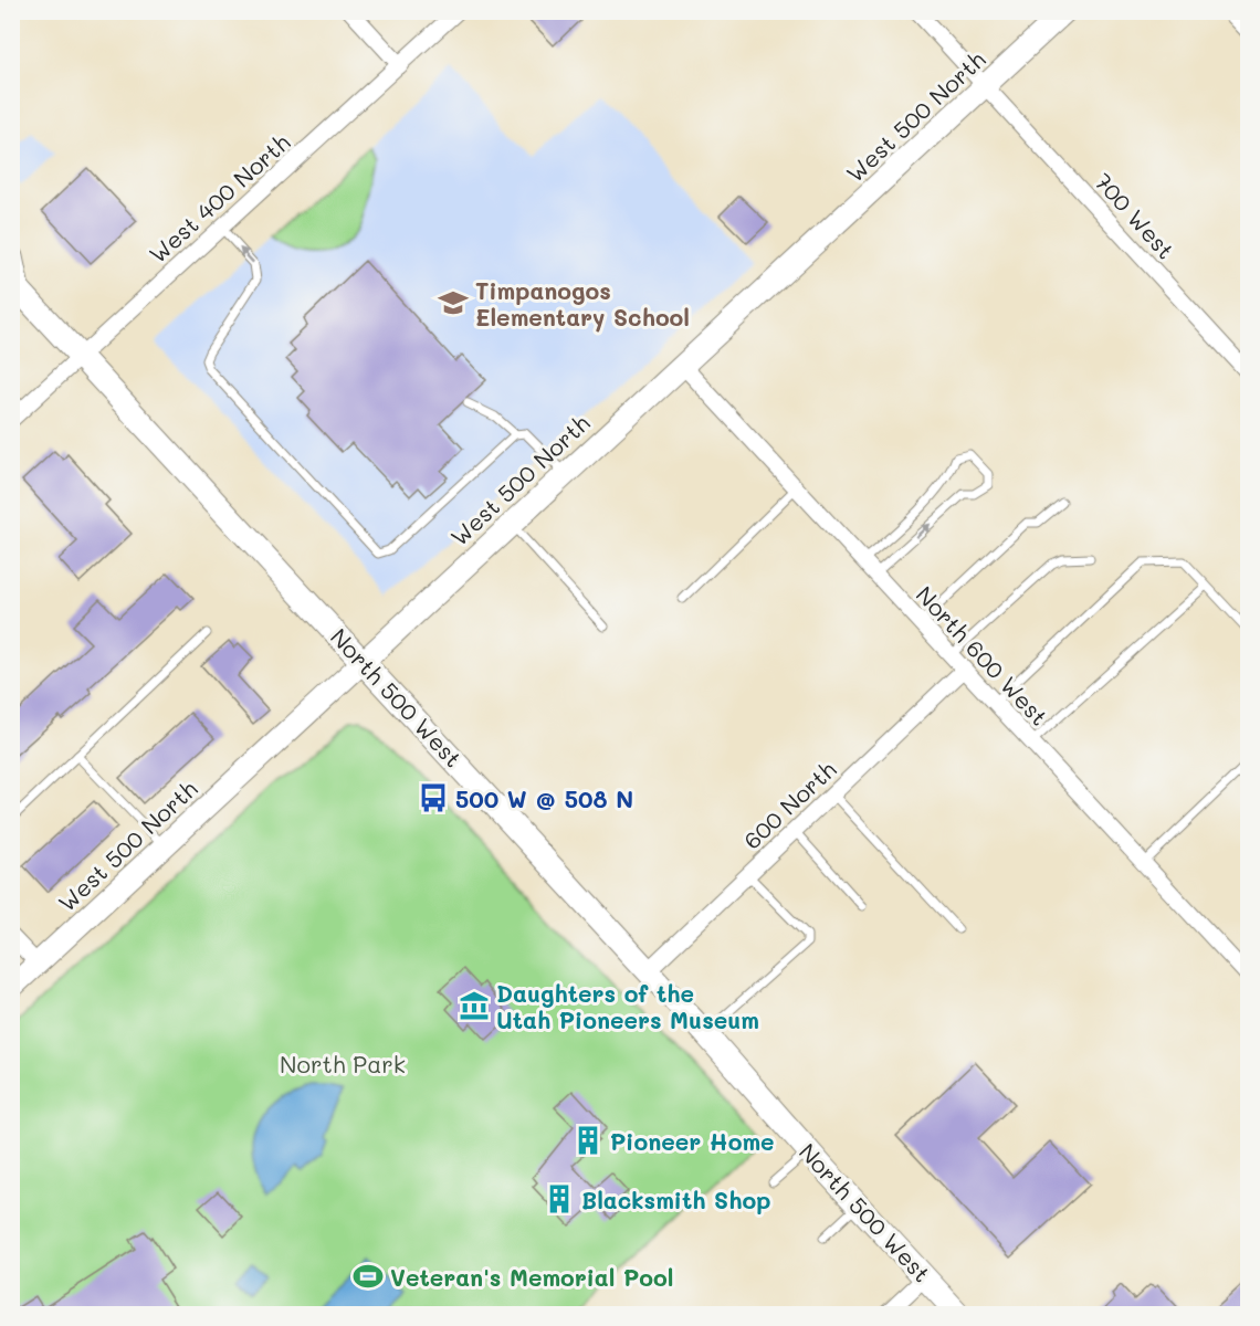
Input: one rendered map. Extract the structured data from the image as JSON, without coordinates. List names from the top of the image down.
{
  "streets": {
    "main road": ["North 500 West"],
    "street": [
      "West 500 North",
      "West 400 North",
      "700 West",
      "North 600 West",
      "600 North"
    ]
  },
  "crossings": [
    ["West 500 North", "700 West"],
    ["West 500 North", "North 600 West"],
    ["West 500 North", "North 500 West"],
    ["West 400 North", "North 500 West"],
    ["North 600 West", "600 North"],
    ["North 500 West", "600 North"]
  ],
  "parks": ["North Park"],
  "places": {
    "school or university": ["Timpanogos Elementary School"],
    "bus stop": ["500 W @ 508 N"],
    "museum": ["Daughters of the Utah Pioneers Museum"],
    "building": ["Pioneer Home", "Blacksmith Shop"],
    "sports": ["Veteran's Memorial Pool"]
  }
}
